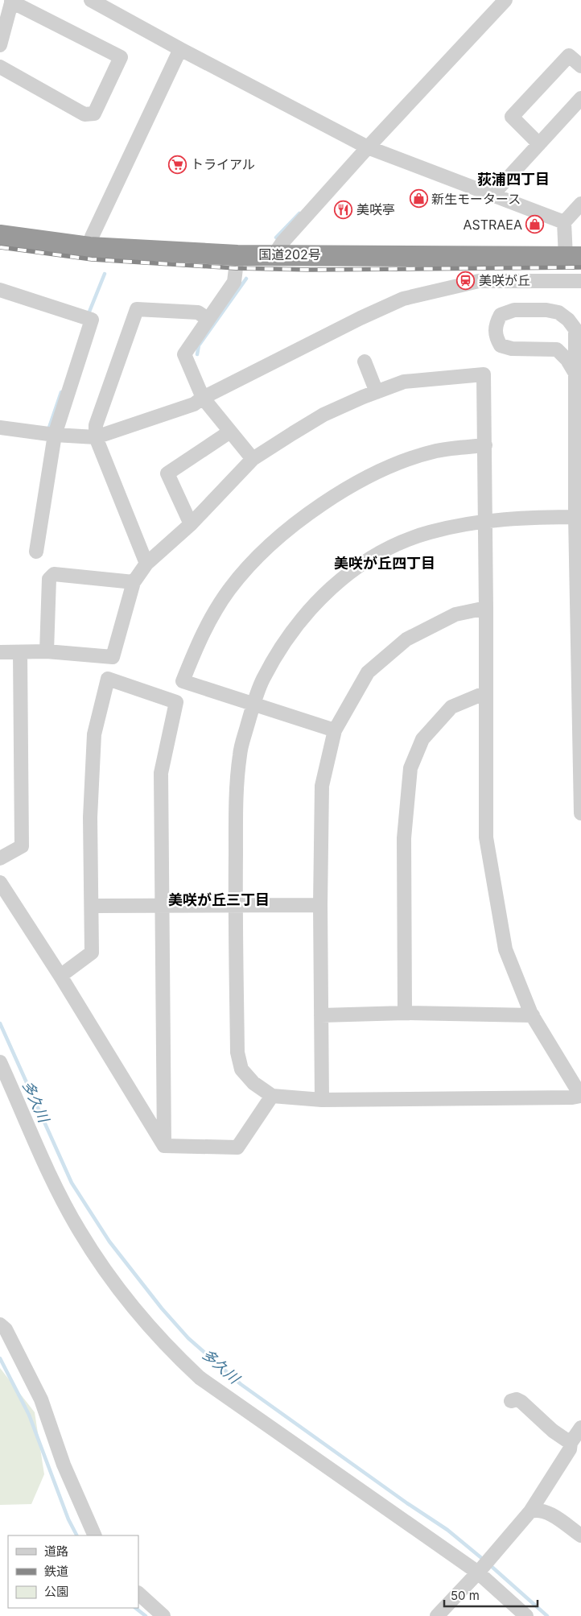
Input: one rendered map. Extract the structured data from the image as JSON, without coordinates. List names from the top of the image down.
{
  "streets": {
    "highway": ["国道202号"]
  },
  "districts": ["荻浦四丁目", "美咲が丘四丁目", "美咲が丘三丁目"],
  "water": ["多久川"],
  "places": {
    "supermarket": ["トライアル"],
    "shop": ["新生モータース", "ASTRAEA"],
    "restaurant": ["美咲亭"],
    "station": ["美咲が丘"]
  },
  "legend": ["道路", "鉄道", "公園"],
  "scale_bar": "50 m"
}
